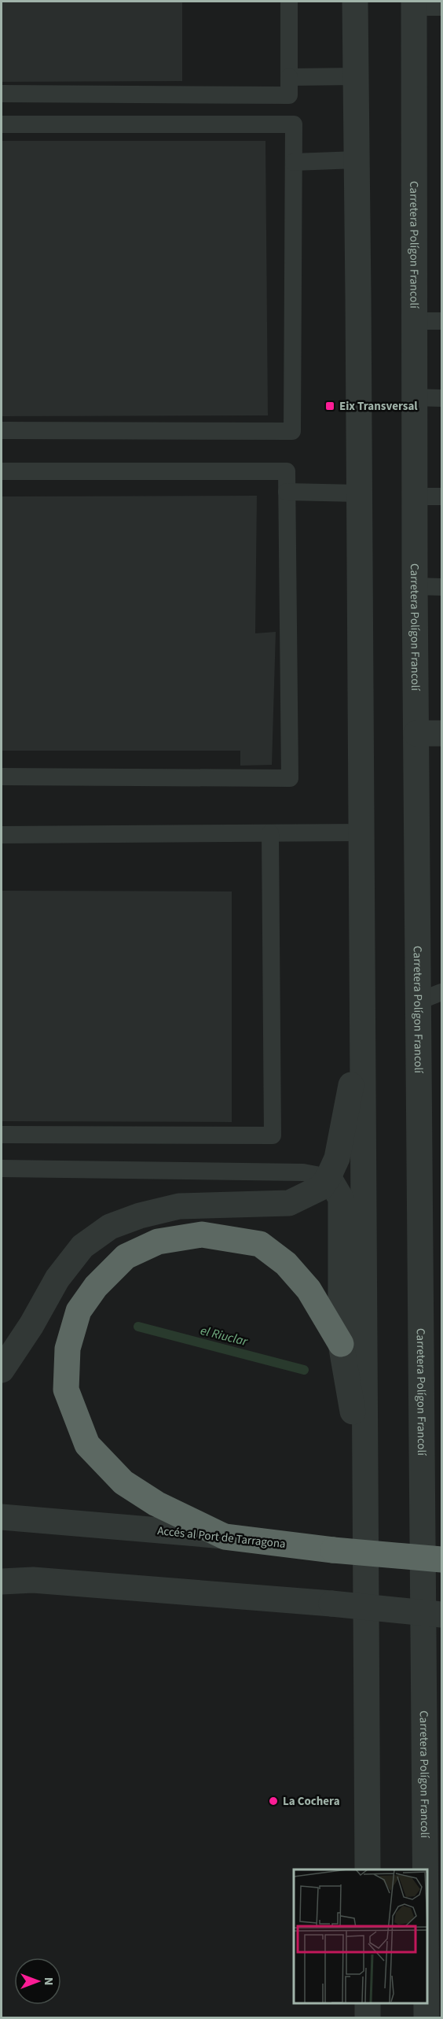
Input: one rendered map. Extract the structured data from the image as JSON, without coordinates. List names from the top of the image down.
{
  "streets": {
    "highway": ["Accés al Port de Tarragona"],
    "street": ["Carretera Polígon Francolí"]
  },
  "water": ["el Riuclar"],
  "places": {
    "transit": ["Eix Transversal"],
    "other": ["La Cochera"]
  },
  "north": "right"
}
